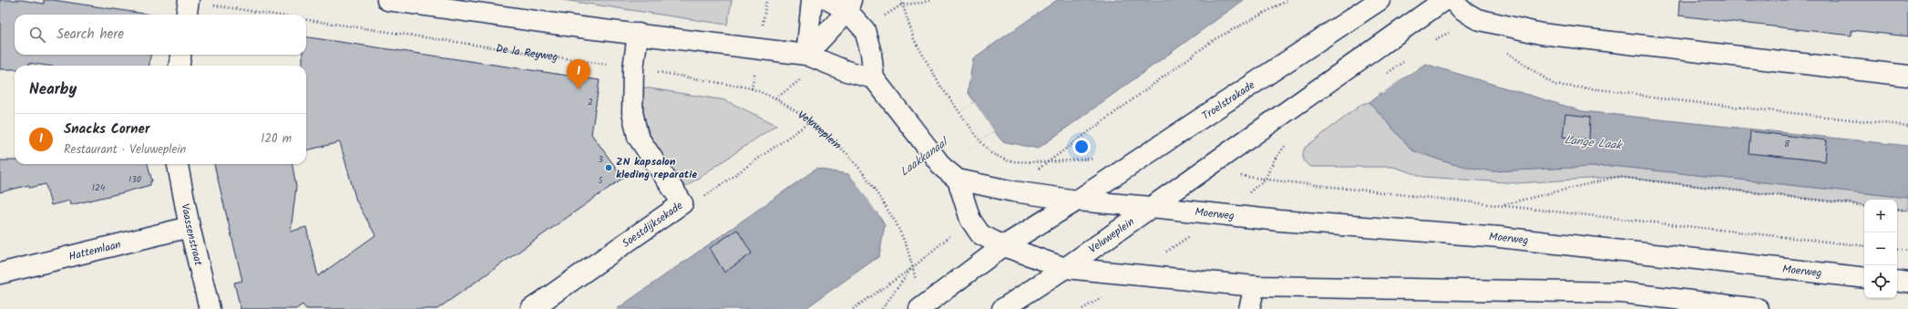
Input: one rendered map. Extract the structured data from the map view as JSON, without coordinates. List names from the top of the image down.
{
  "streets": {
    "street": [
      "Troelstrakade",
      "Veluweplein",
      "Moerweg",
      "Soestdijksekade",
      "Vaassenstraat",
      "Hattemlaan"
    ],
    "path": ["De la Reyweg"]
  },
  "crossings": [
    ["De la Reyweg", "Veluweplein"],
    ["Troelstrakade", "Veluweplein"],
    ["Veluweplein", "Moerweg"],
    ["Veluweplein", "Soestdijksekade"],
    ["Vaassenstraat", "Hattemlaan"]
  ],
  "water": ["Lange Laak", "Laakkanaal"],
  "places": ["ZN kapsalon kleding reparatie"],
  "house_numbers": [
    "2",
    "8",
    "3",
    "130",
    "5",
    "124"
  ],
  "page": {
    "search": "Search here",
    "pins": "1",
    "heading": "Nearby",
    "list": [
      {
        "mark": "1",
        "name": "Snacks Corner",
        "note": "Restaurant · Veluweplein",
        "value": "120 m"
      }
    ],
    "map_buttons": ["+", "−"]
  }
}
